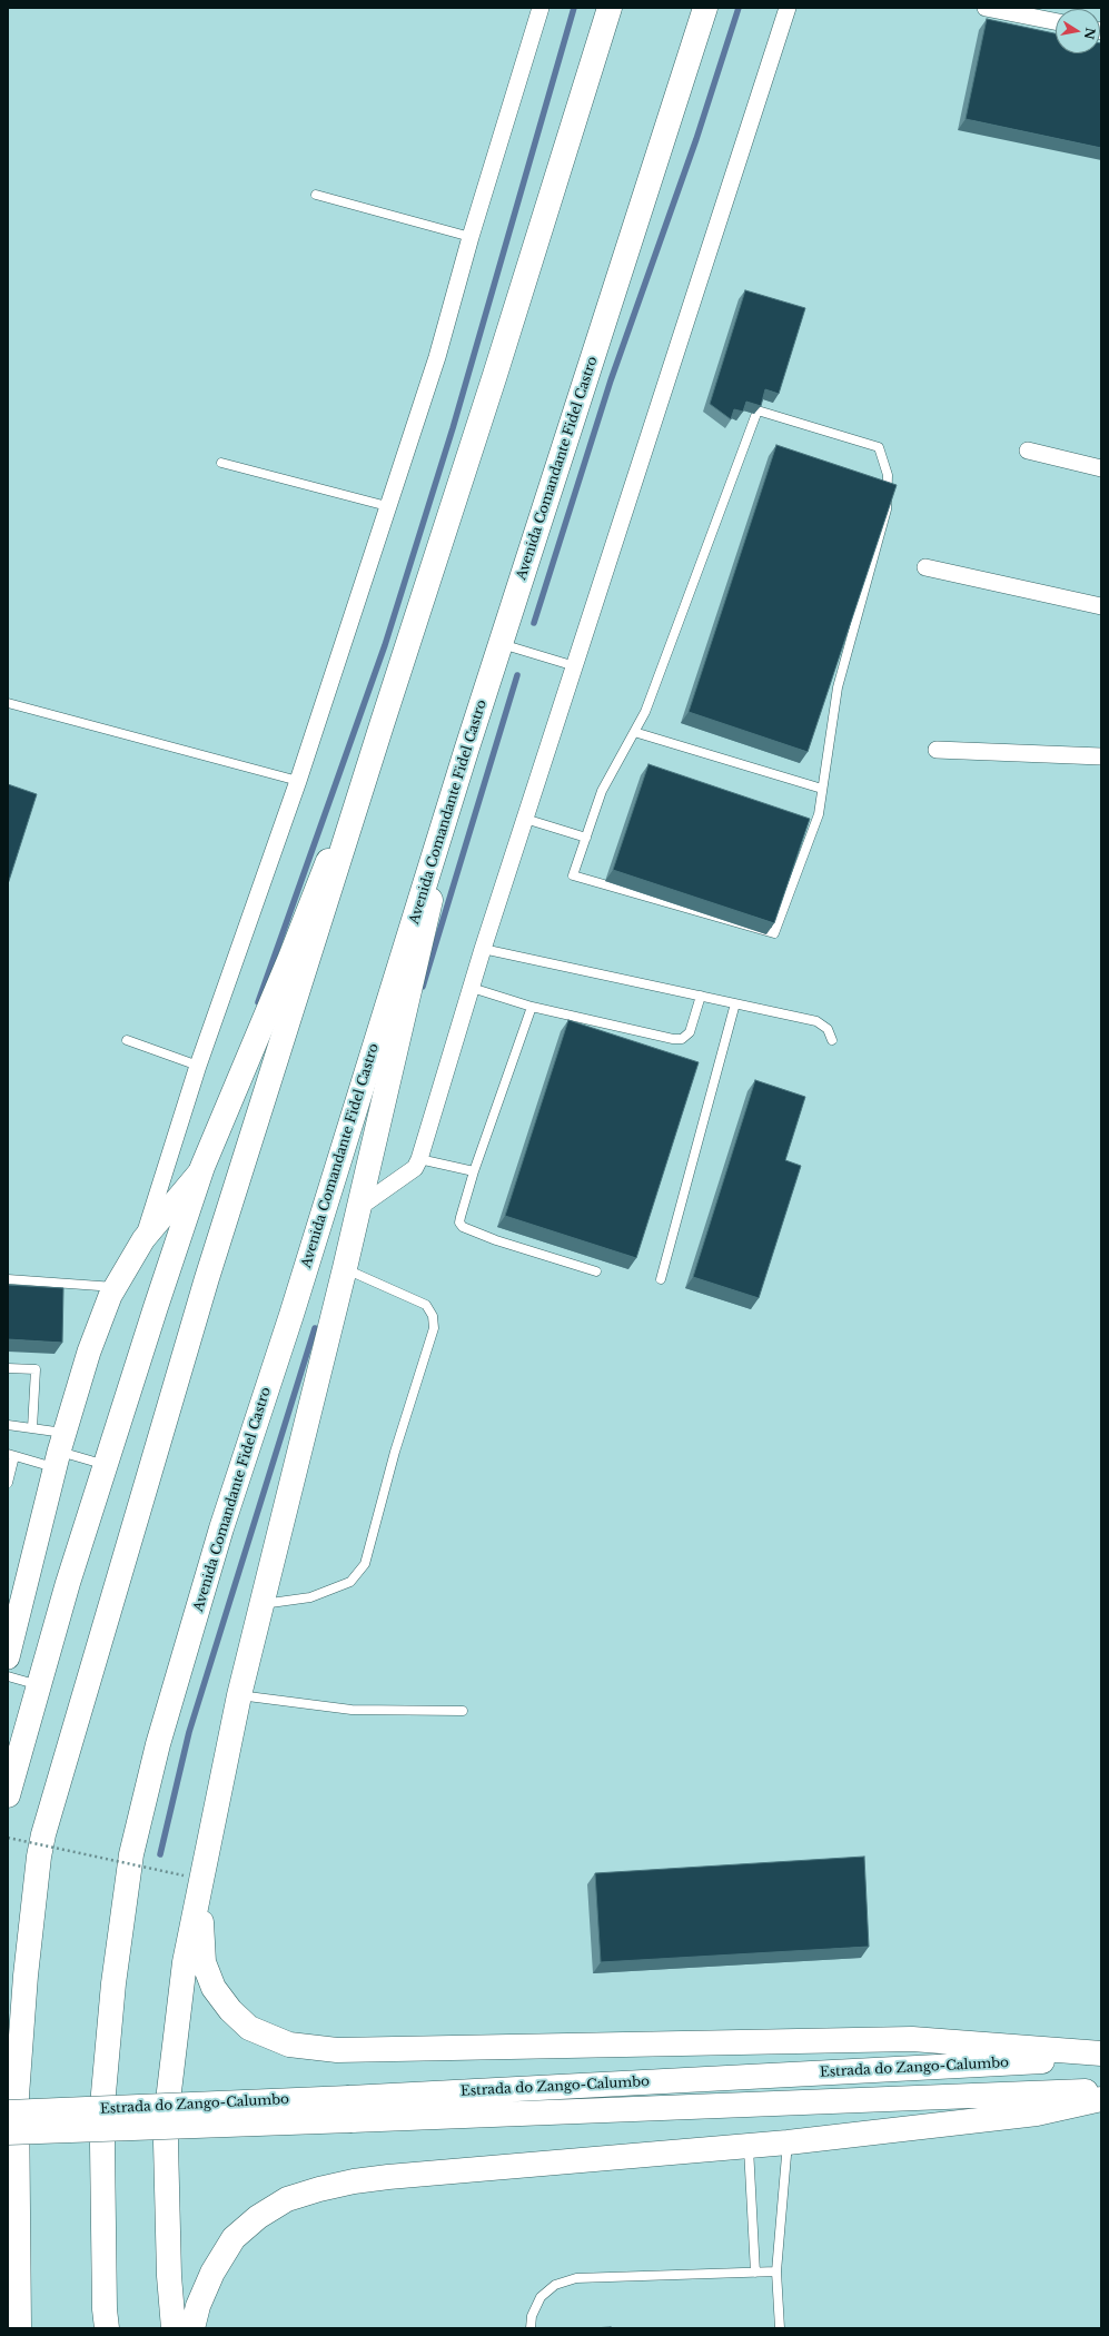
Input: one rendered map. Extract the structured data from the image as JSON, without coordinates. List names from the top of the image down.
{
  "streets": {
    "main road": ["Avenida Comandante Fidel Castro", "Estrada do Zango-Calumbo"]
  },
  "north": "right"
}
